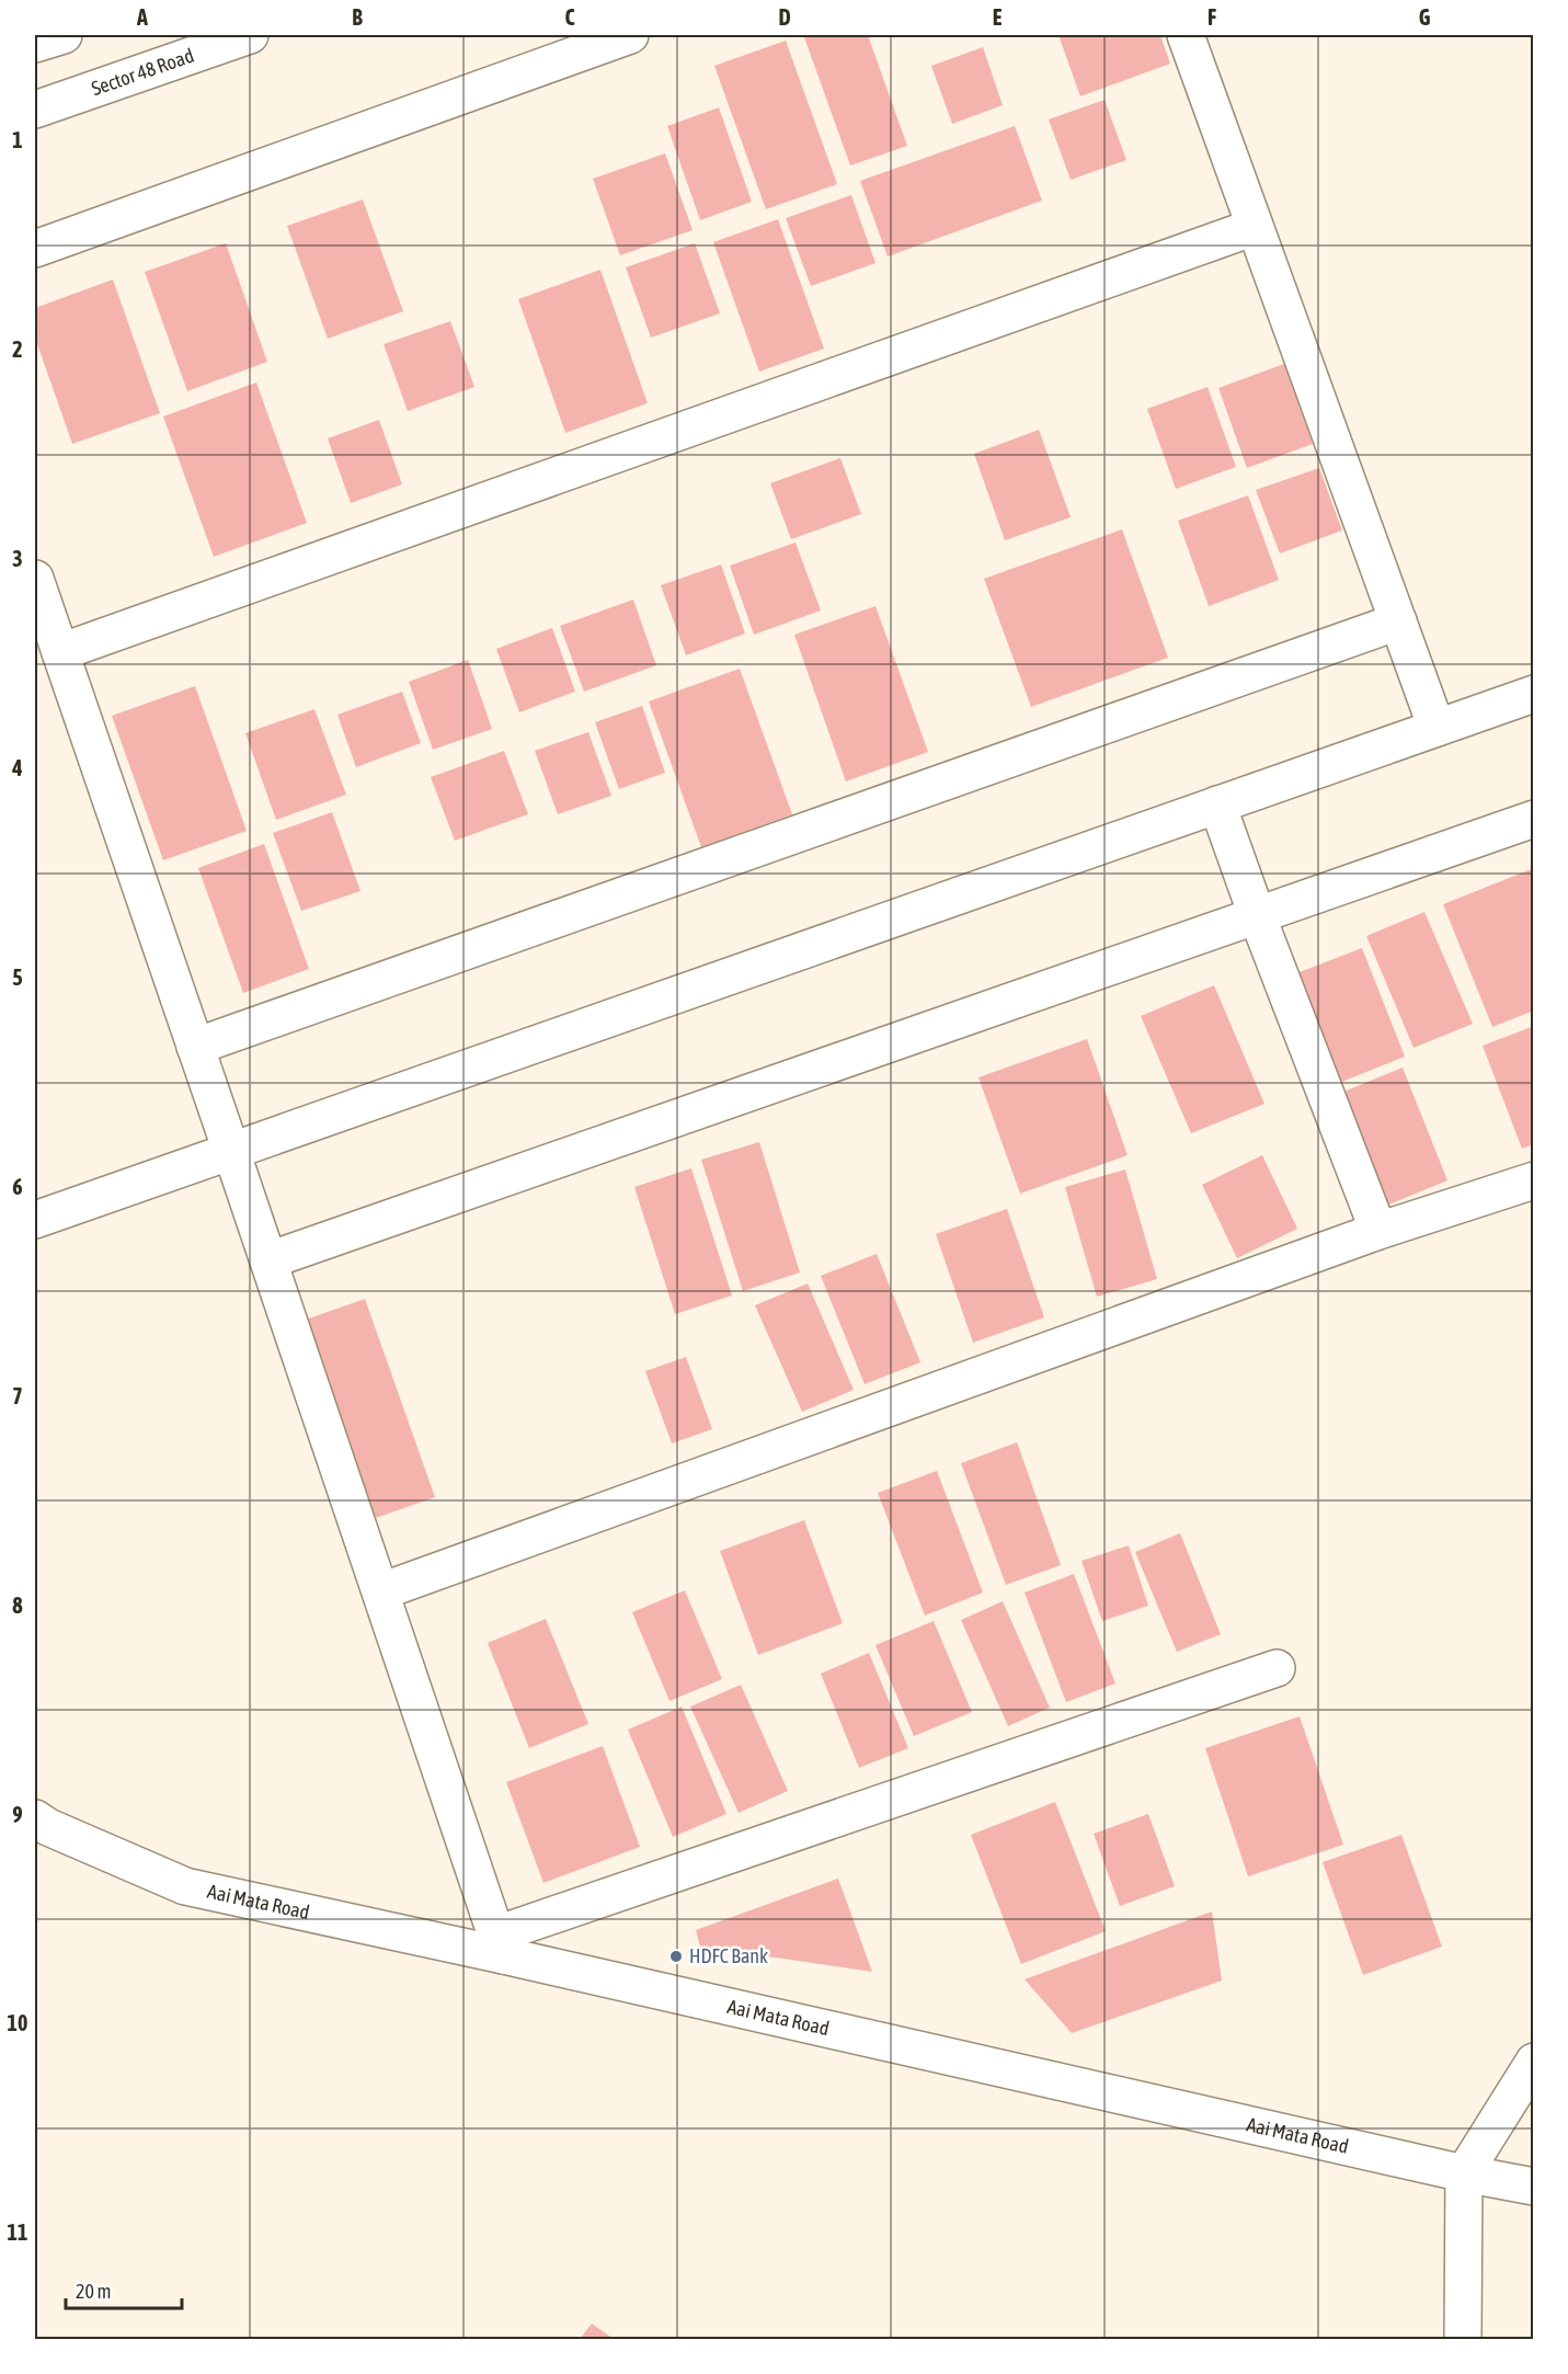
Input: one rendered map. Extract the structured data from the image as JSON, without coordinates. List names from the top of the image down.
{
  "streets": {
    "street": ["Sector 48 Road", "Aai Mata Road"]
  },
  "places": ["HDFC Bank"],
  "scale_bar": "20 m",
  "grid": {
    "columns": [
      "A",
      "B",
      "C",
      "D",
      "E",
      "F",
      "G"
    ],
    "rows": [
      "1",
      "2",
      "3",
      "4",
      "5",
      "6",
      "7",
      "8",
      "9",
      "10",
      "11"
    ]
  }
}
